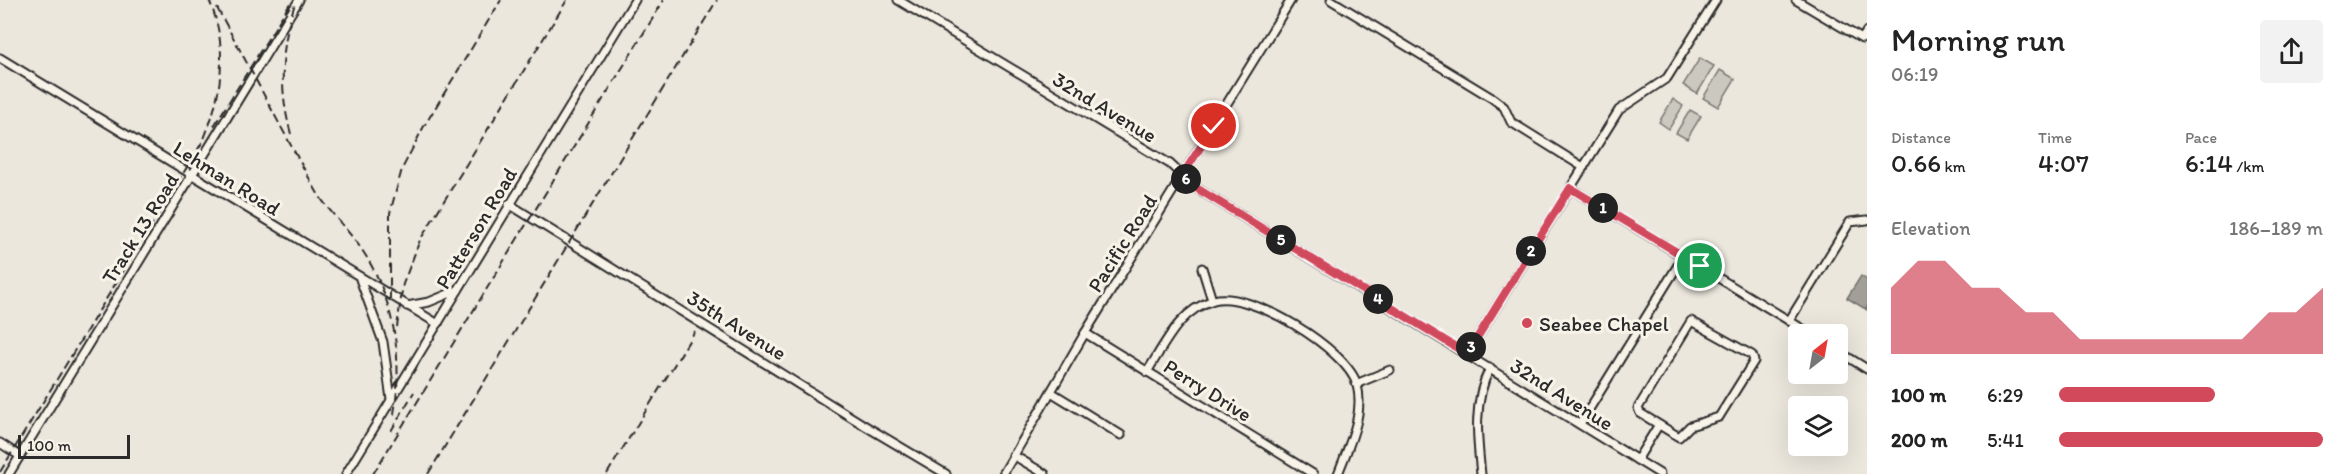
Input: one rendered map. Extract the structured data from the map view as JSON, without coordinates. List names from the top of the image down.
{
  "streets": {
    "street": [
      "32nd Avenue",
      "Lehman Road",
      "Track 13 Road",
      "Patterson Road",
      "Pacific Road",
      "35th Avenue",
      "Perry Drive"
    ]
  },
  "crossings": [
    ["32nd Avenue", "Pacific Road"],
    ["Lehman Road", "Track 13 Road"],
    ["Lehman Road", "Patterson Road"],
    ["Patterson Road", "35th Avenue"],
    ["Pacific Road", "Perry Drive"]
  ],
  "places": ["Seabee Chapel"],
  "scale_bar": "100 m",
  "north": "top right",
  "page": {
    "heading": ["Morning run", "06:19"],
    "stats": [
      ["Distance", "0.66 km"],
      ["Time", "4:07"],
      ["Pace", "6:14 /km"]
    ],
    "pins": [
      "6",
      "1",
      "5",
      "2",
      "4",
      "3"
    ],
    "chart": ["Elevation", "186–189 m"],
    "list": [
      {
        "name": "100 m",
        "note": "6:29"
      },
      {
        "name": "200 m",
        "note": "5:41"
      }
    ],
    "scale": "100 m"
  }
}
